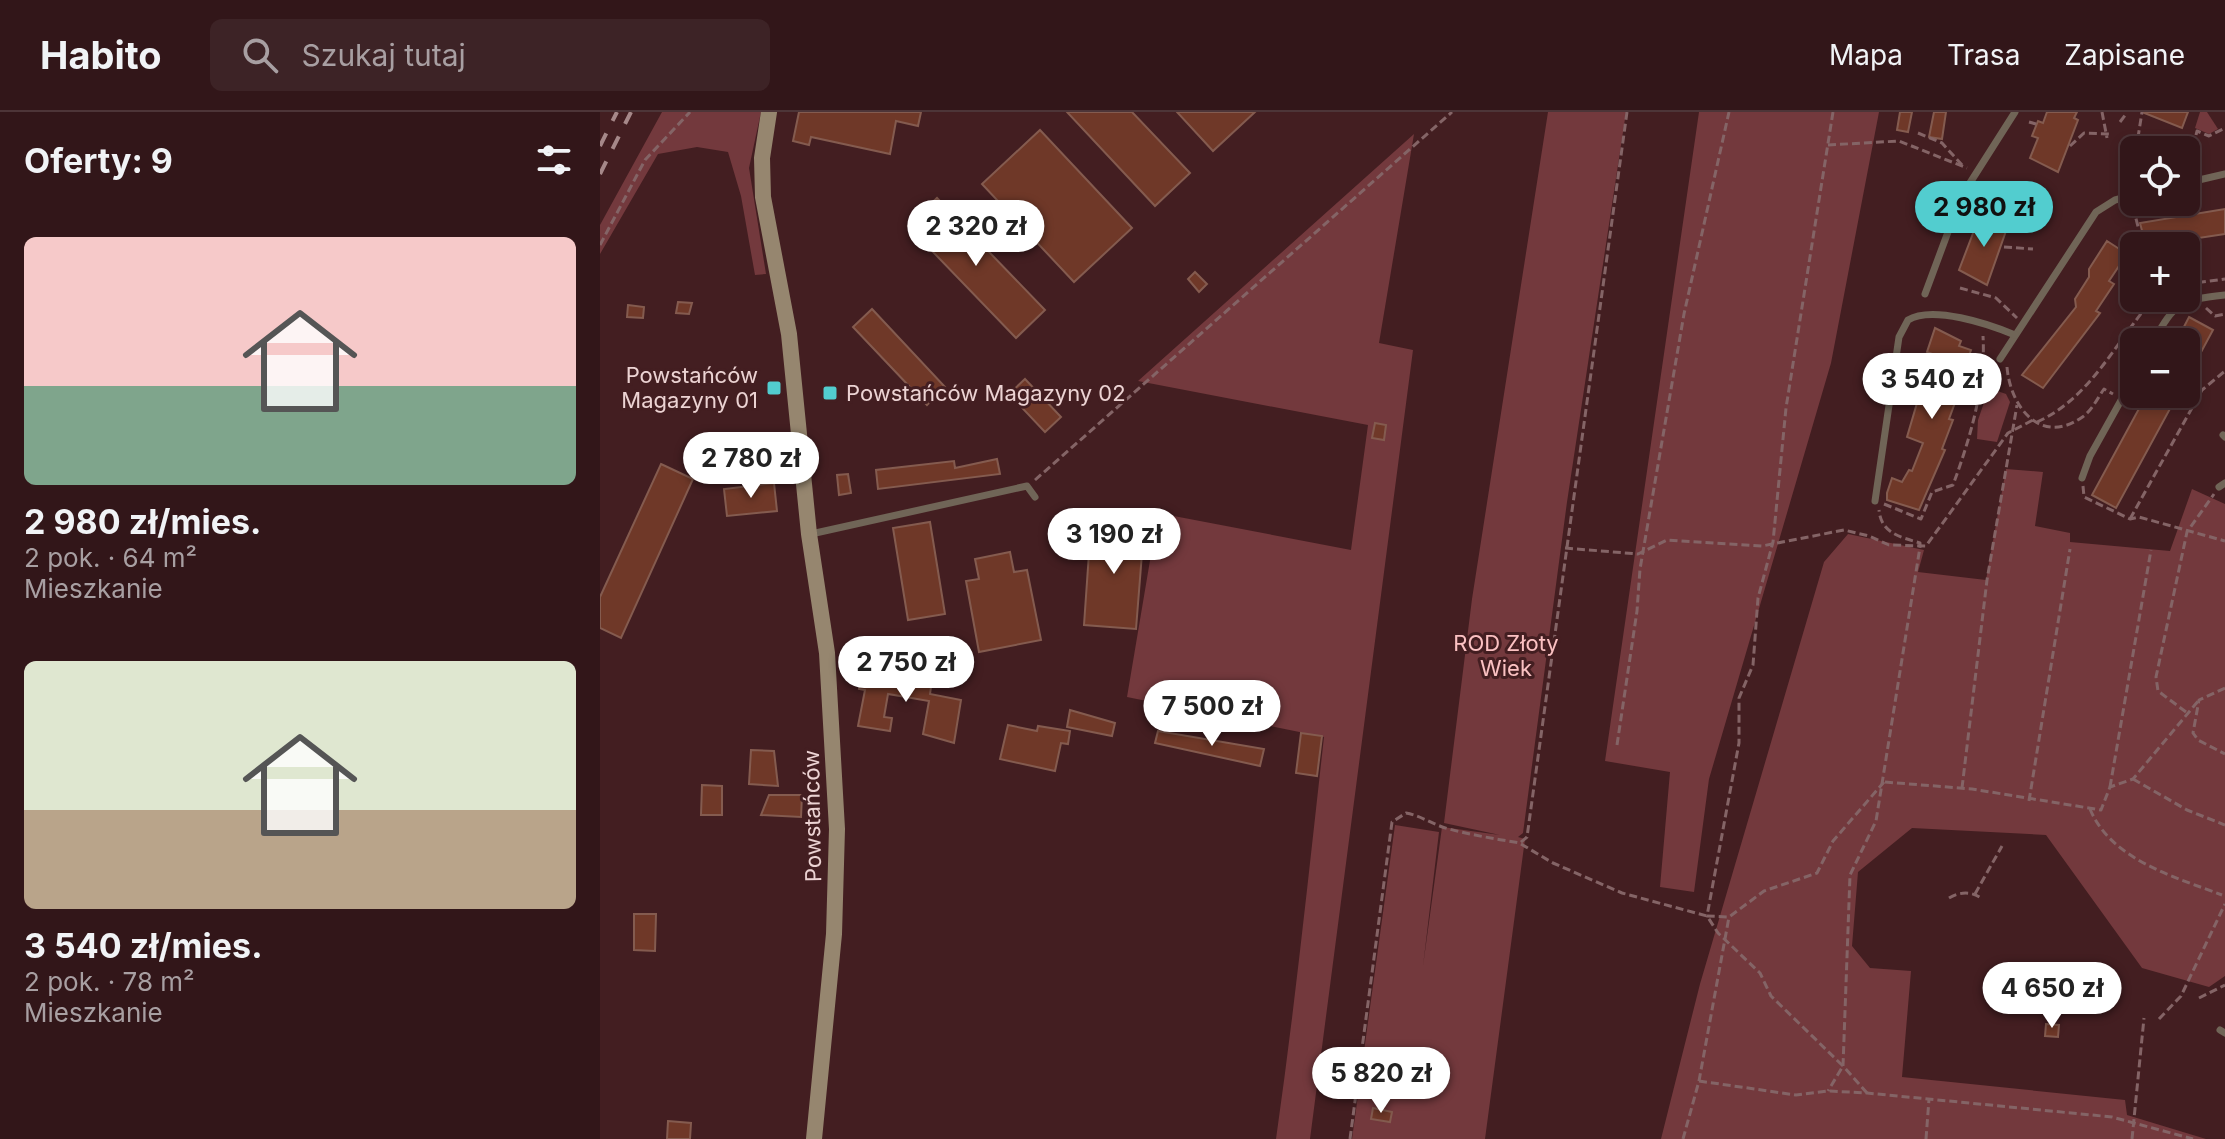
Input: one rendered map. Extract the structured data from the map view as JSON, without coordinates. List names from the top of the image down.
{
  "streets": {
    "street": ["Powstańców"]
  },
  "parks": ["ROD Złoty Wiek"],
  "places": {
    "transit": ["Powstańców Magazyny 01", "Powstańców Magazyny 02"]
  },
  "page": {
    "header": "Habito",
    "search": "Szukaj tutaj",
    "nav": ["Mapa", "Trasa", "Zapisane"],
    "heading": "Oferty: 9",
    "map_buttons": ["+", "−"],
    "price": [
      "2 980 zł",
      "2 320 zł",
      "3 540 zł",
      "2 780 zł",
      "3 190 zł",
      "2 750 zł",
      "7 500 zł",
      "4 650 zł",
      "5 820 zł"
    ],
    "list": [
      {
        "name": "2 980 zł/mies.",
        "note": "2 pok. · 64 m² · Mieszkanie"
      },
      {
        "name": "3 540 zł/mies.",
        "note": "2 pok. · 78 m² · Mieszkanie"
      }
    ]
  }
}
